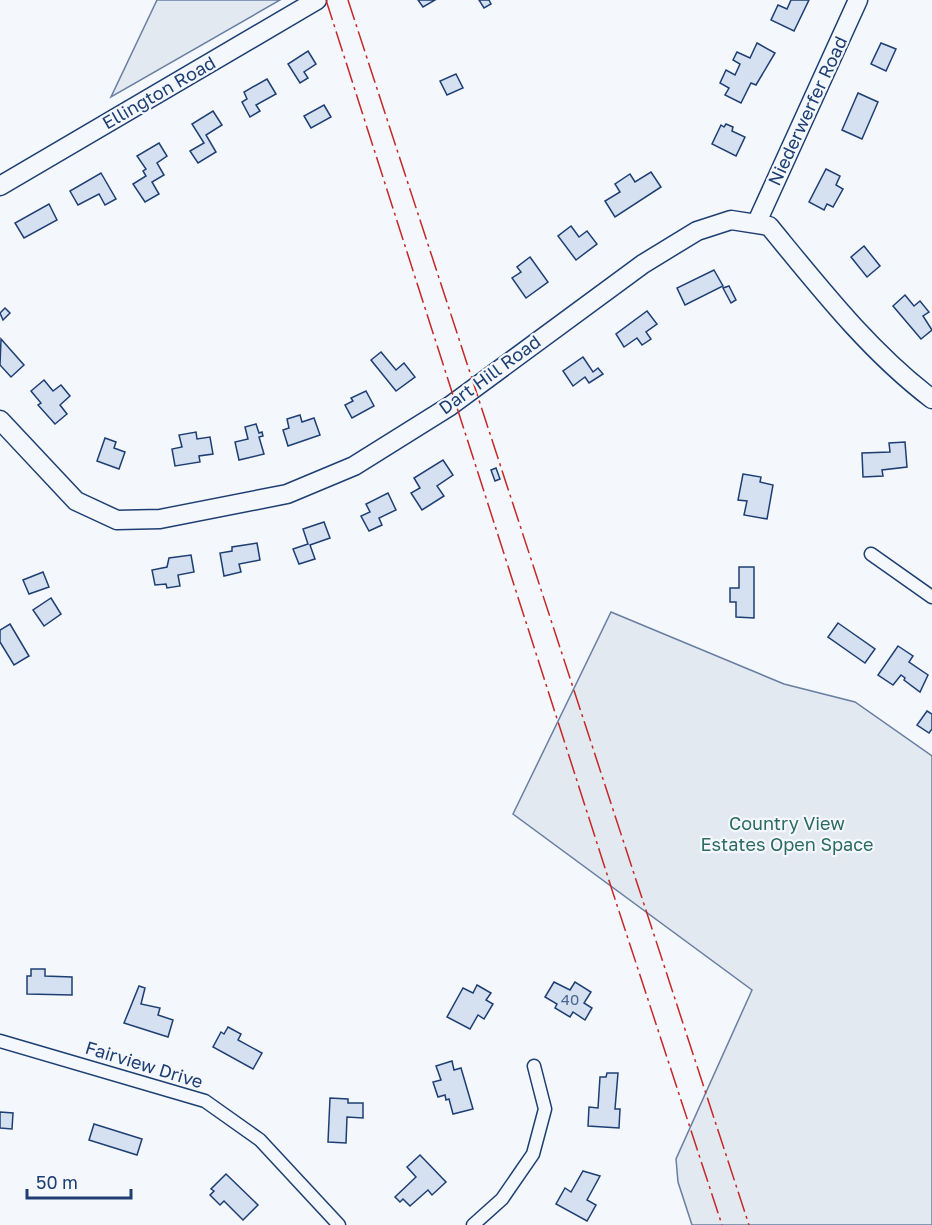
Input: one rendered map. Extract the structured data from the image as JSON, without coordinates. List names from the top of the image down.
{
  "streets": {
    "street": [
      "Ellington Road",
      "Niederwerfer Road",
      "Dart Hill Road",
      "Fairview Drive"
    ]
  },
  "crossings": [
    ["Niederwerfer Road", "Dart Hill Road"]
  ],
  "parks": ["Country View Estates Open Space"],
  "house_numbers": ["40"],
  "scale_bar": "50 m"
}
